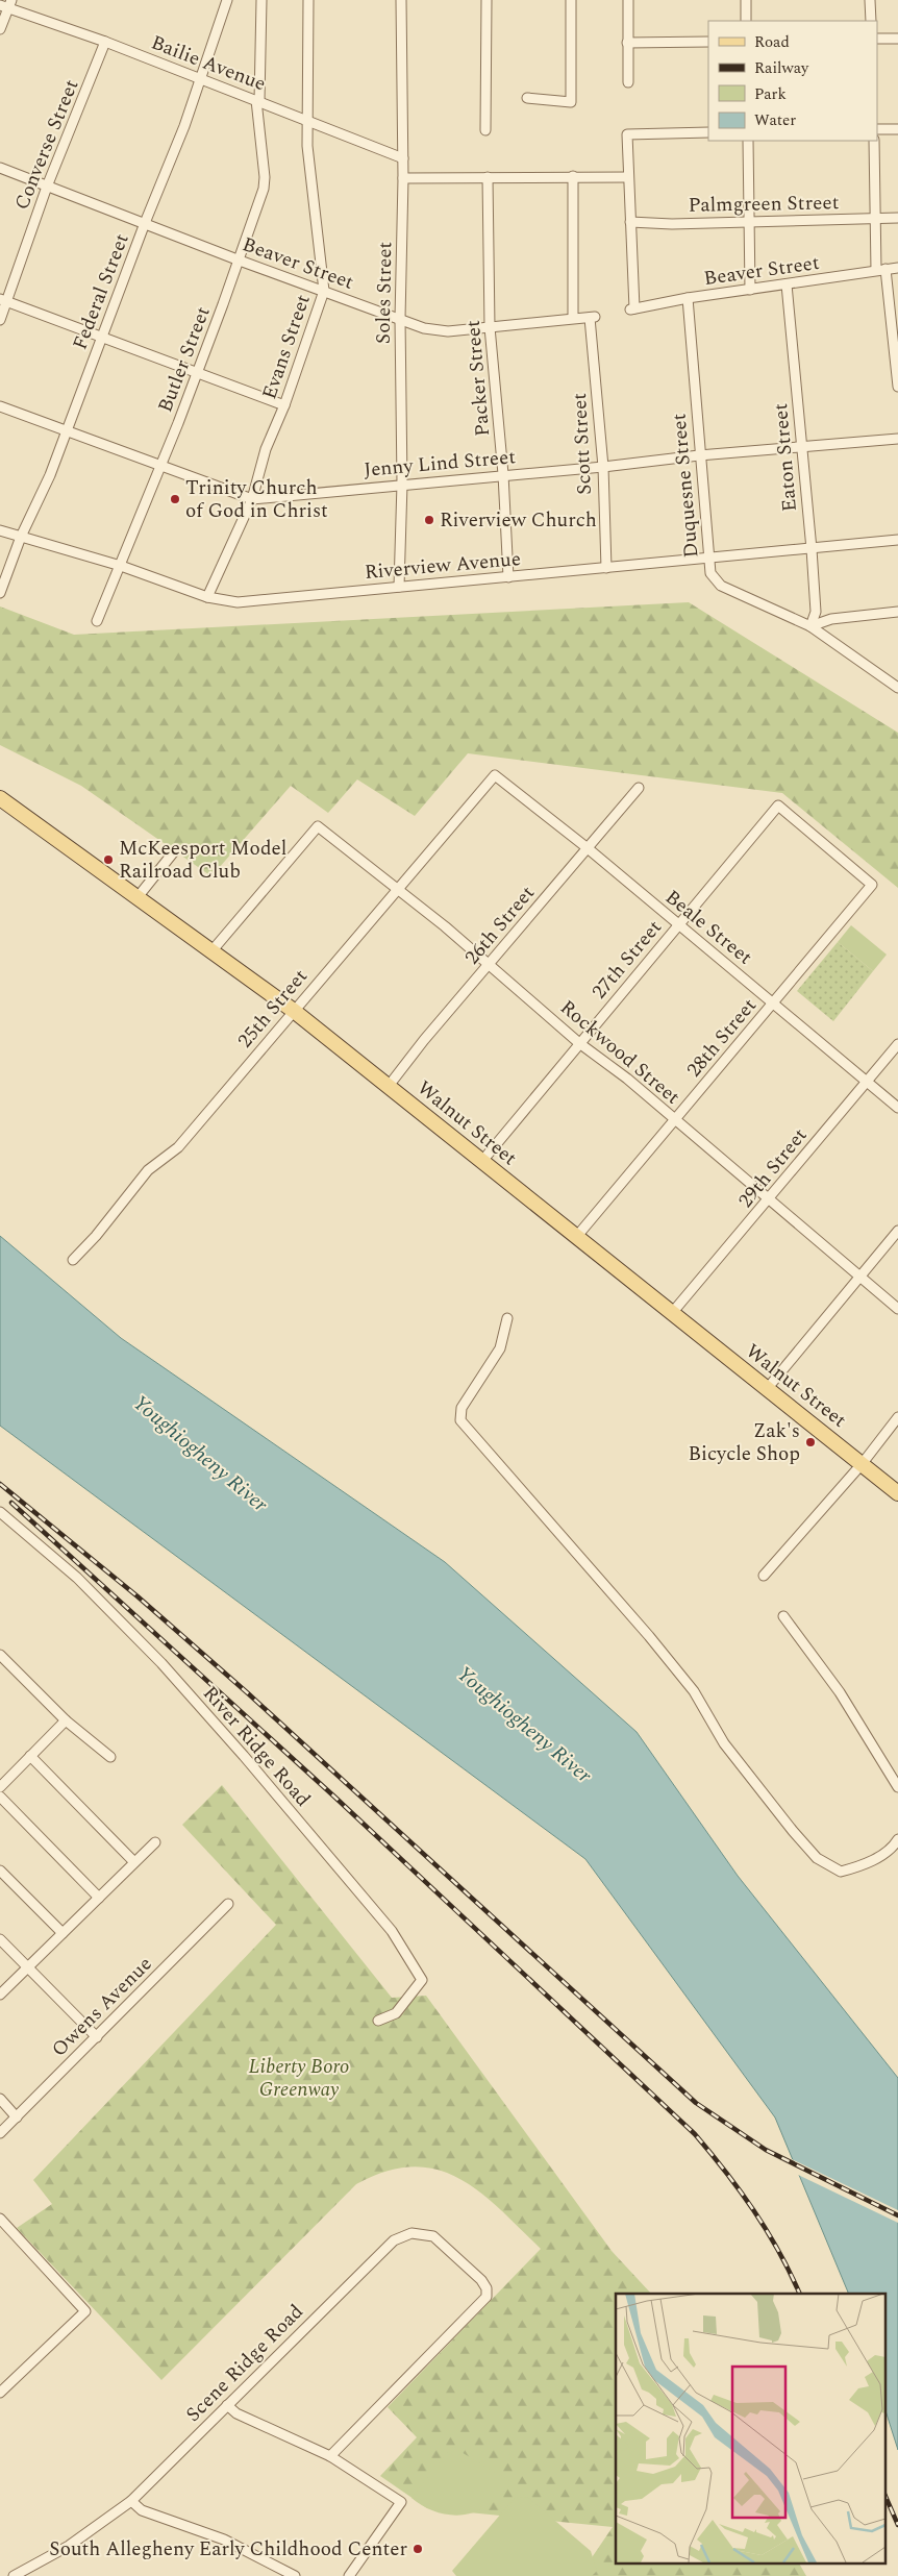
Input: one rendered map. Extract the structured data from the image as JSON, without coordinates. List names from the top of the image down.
{
  "streets": {
    "main road": ["Walnut Street"],
    "street": [
      "Bailie Avenue",
      "Converse Street",
      "Palmgreen Street",
      "Beaver Street",
      "Federal Street",
      "Soles Street",
      "Evans Street",
      "Butler Street",
      "Packer Street",
      "Scott Street",
      "Eaton Street",
      "Jenny Lind Street",
      "Duquesne Street",
      "Riverview Avenue",
      "26th Street",
      "Beale Street",
      "27th Street",
      "25th Street",
      "28th Street",
      "Rockwood Street",
      "29th Street",
      "River Ridge Road",
      "Owens Avenue",
      "Scene Ridge Road"
    ]
  },
  "crossings": [
    ["Bailie Avenue", "Converse Street"],
    ["Bailie Avenue", "Federal Street"],
    ["Bailie Avenue", "Soles Street"],
    ["Bailie Avenue", "Evans Street"],
    ["Bailie Avenue", "Butler Street"],
    ["Converse Street", "Beaver Street"],
    ["Palmgreen Street", "Beaver Street"],
    ["Beaver Street", "Federal Street"],
    ["Beaver Street", "Soles Street"],
    ["Beaver Street", "Evans Street"],
    ["Beaver Street", "Butler Street"],
    ["Beaver Street", "Packer Street"],
    ["Beaver Street", "Scott Street"],
    ["Beaver Street", "Eaton Street"],
    ["Beaver Street", "Duquesne Street"],
    ["Federal Street", "Jenny Lind Street"],
    ["Federal Street", "Riverview Avenue"],
    ["Soles Street", "Jenny Lind Street"],
    ["Soles Street", "Riverview Avenue"],
    ["Evans Street", "Jenny Lind Street"],
    ["Evans Street", "Riverview Avenue"],
    ["Butler Street", "Jenny Lind Street"],
    ["Butler Street", "Riverview Avenue"],
    ["Packer Street", "Jenny Lind Street"],
    ["Packer Street", "Riverview Avenue"],
    ["Scott Street", "Jenny Lind Street"],
    ["Scott Street", "Riverview Avenue"],
    ["Eaton Street", "Jenny Lind Street"],
    ["Eaton Street", "Duquesne Street"],
    ["Eaton Street", "Riverview Avenue"],
    ["Jenny Lind Street", "Duquesne Street"],
    ["Duquesne Street", "Riverview Avenue"],
    ["26th Street", "Beale Street"],
    ["26th Street", "Rockwood Street"],
    ["26th Street", "Walnut Street"],
    ["Beale Street", "27th Street"],
    ["Beale Street", "25th Street"],
    ["Beale Street", "28th Street"],
    ["Beale Street", "29th Street"],
    ["27th Street", "28th Street"],
    ["27th Street", "Rockwood Street"],
    ["27th Street", "Walnut Street"],
    ["25th Street", "Rockwood Street"],
    ["25th Street", "Walnut Street"],
    ["28th Street", "Rockwood Street"],
    ["28th Street", "Walnut Street"],
    ["Rockwood Street", "Walnut Street"],
    ["Rockwood Street", "29th Street"],
    ["Walnut Street", "29th Street"]
  ],
  "water": ["Youghiogheny River"],
  "parks": ["Liberty Boro Greenway"],
  "places": [
    "Trinity Church of God in Christ",
    "Riverview Church",
    "McKeesport Model Railroad Club",
    "Zak's Bicycle Shop",
    "South Allegheny Early Childhood Center"
  ],
  "legend": [
    "Road",
    "Railway",
    "Park",
    "Water"
  ]
}
